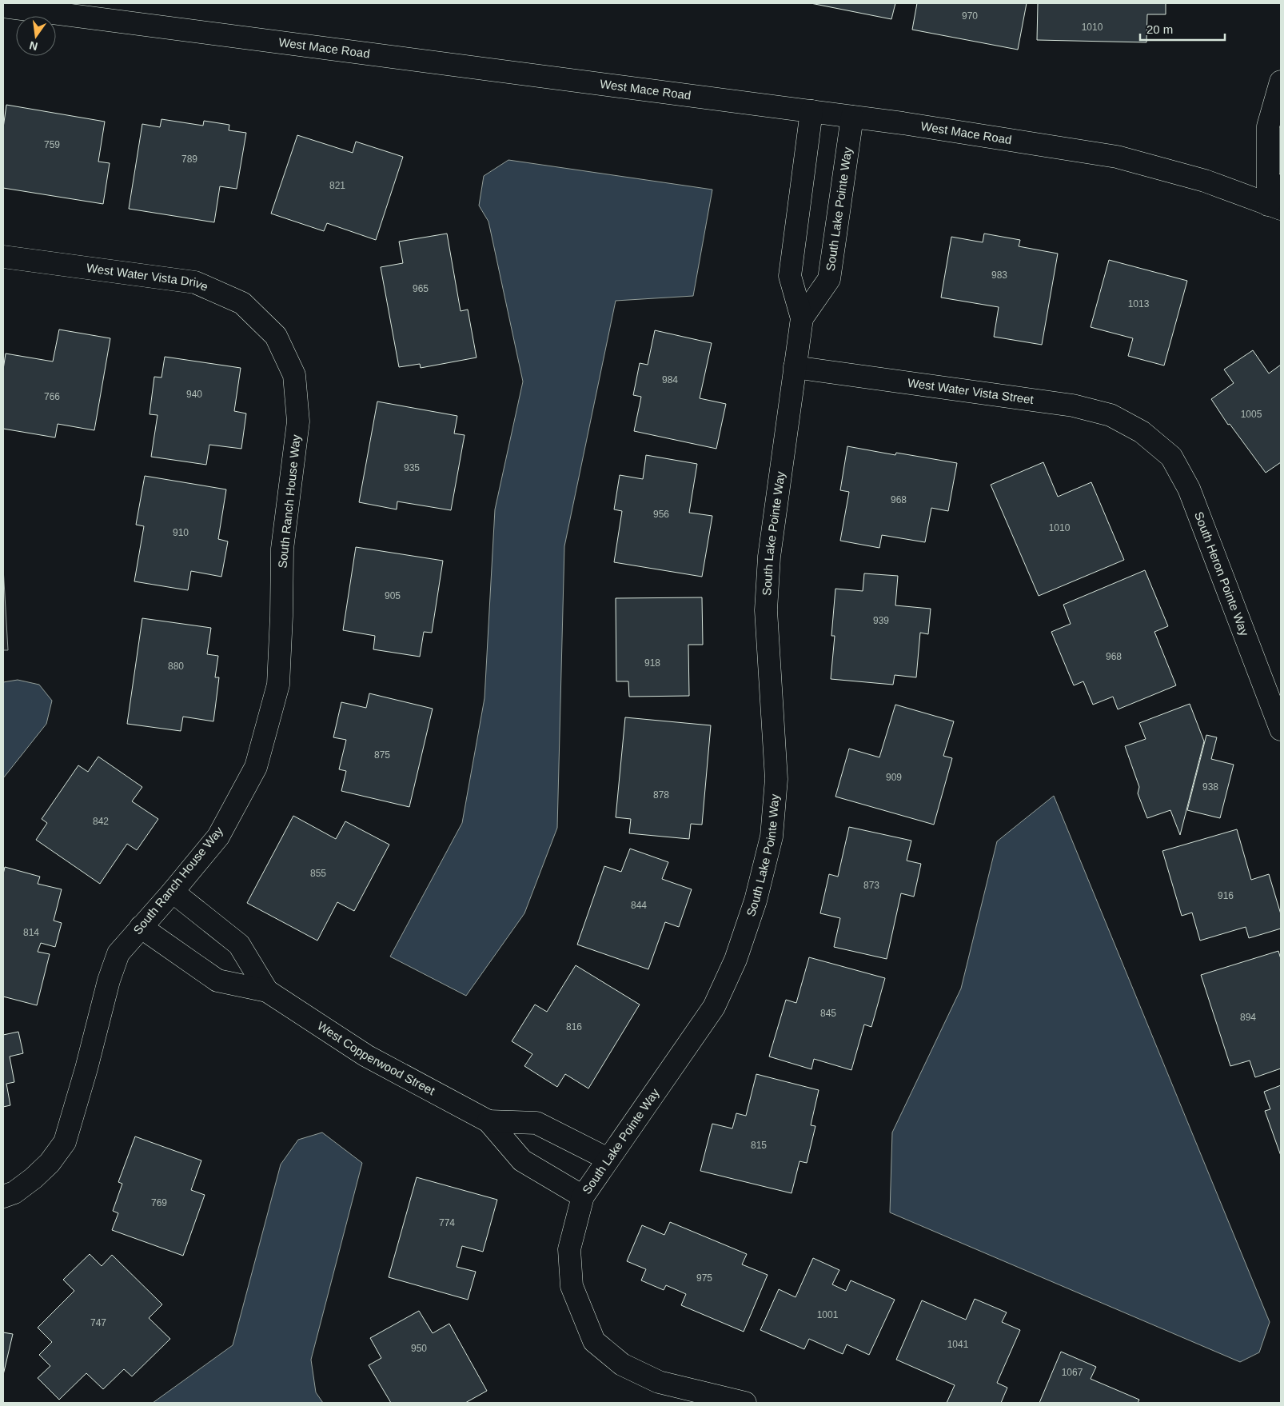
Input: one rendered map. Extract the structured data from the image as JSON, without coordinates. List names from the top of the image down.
{
  "streets": {
    "street": [
      "West Mace Road",
      "South Lake Pointe Way",
      "West Water Vista Drive",
      "West Water Vista Street",
      "South Ranch House Way",
      "South Heron Pointe Way",
      "West Copperwood Street"
    ]
  },
  "crossings": [
    ["West Mace Road", "South Lake Pointe Way"],
    ["South Lake Pointe Way", "West Water Vista Street"],
    ["South Lake Pointe Way", "West Copperwood Street"],
    ["West Water Vista Drive", "South Ranch House Way"],
    ["West Water Vista Street", "South Heron Pointe Way"],
    ["South Ranch House Way", "West Copperwood Street"]
  ],
  "house_numbers": [
    "970",
    "1010",
    "759",
    "789",
    "821",
    "983",
    "965",
    "1013",
    "984",
    "940",
    "766",
    "1005",
    "935",
    "968",
    "956",
    "1010",
    "910",
    "905",
    "939",
    "968",
    "918",
    "880",
    "875",
    "909",
    "938",
    "878",
    "842",
    "855",
    "873",
    "916",
    "844",
    "814",
    "845",
    "894",
    "816",
    "815",
    "769",
    "774",
    "975",
    "1001",
    "747",
    "1041",
    "950",
    "1067"
  ],
  "scale_bar": "20 m",
  "north": "bottom"
}
